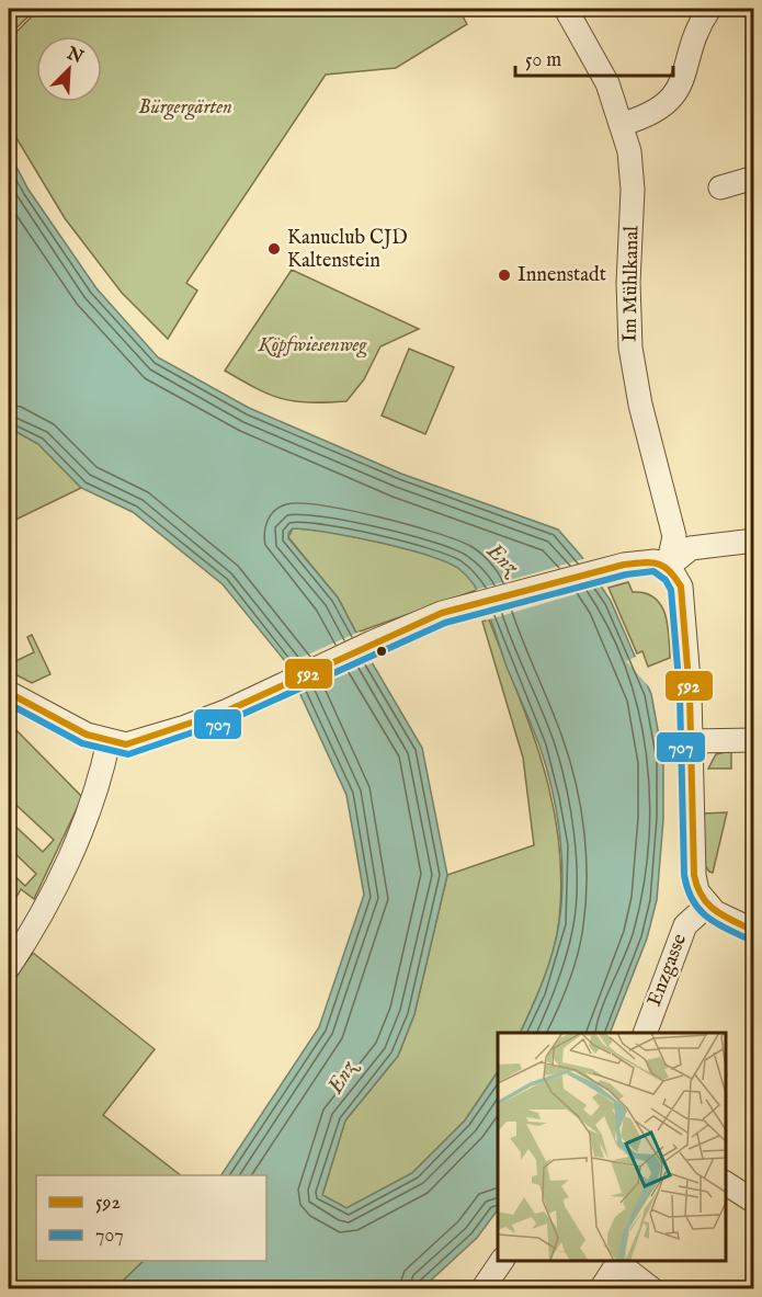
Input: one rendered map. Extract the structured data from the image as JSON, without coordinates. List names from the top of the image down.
{
  "streets": {
    "street": ["Im Mühlkanal", "Enzgasse"]
  },
  "water": ["Enz"],
  "parks": ["Bürgergärten", "Köpfwiesenweg"],
  "places": ["Kanuclub CJD Kaltenstein", "Innenstadt"],
  "lines": ["transit line 592", "transit line 707"],
  "legend": ["592", "707"],
  "scale_bar": "50 m",
  "north": "top right"
}
